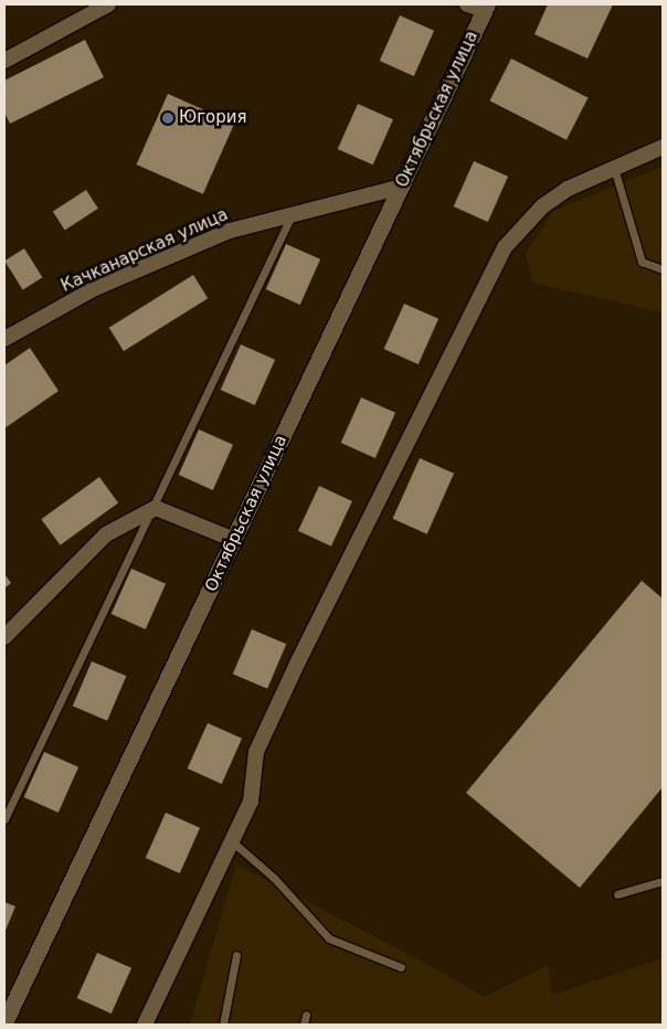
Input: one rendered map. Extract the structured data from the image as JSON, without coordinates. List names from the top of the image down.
{
  "streets": {
    "street": ["Октябрьская улица", "Качканарская улица"]
  },
  "crossings": [
    ["Октябрьская улица", "Качканарская улица"]
  ],
  "places": ["Югория"]
}
